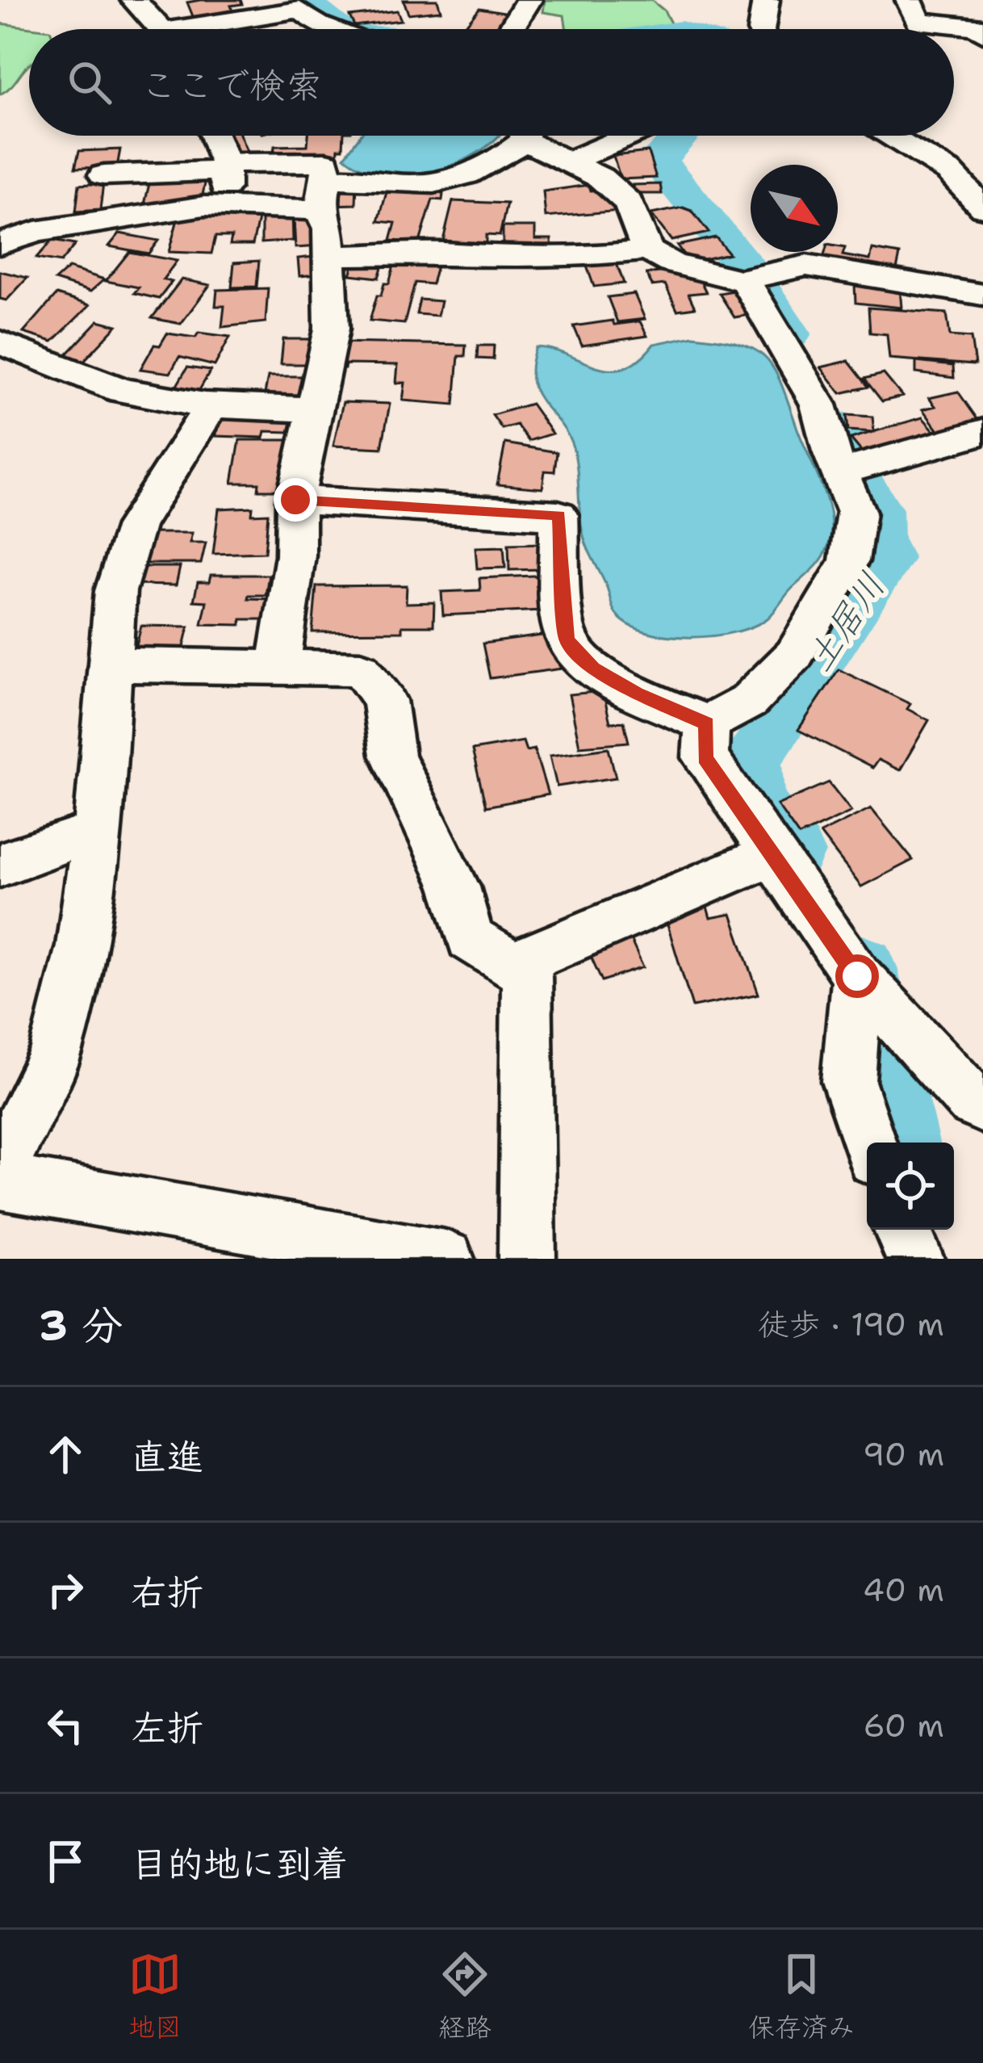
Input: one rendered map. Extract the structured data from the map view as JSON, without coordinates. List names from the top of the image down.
{
  "water": ["土居川"],
  "north": "bottom right",
  "page": {
    "search": "ここで検索",
    "heading": ["3 分", "徒歩 · 190 m"],
    "list": [
      ["直進", "90 m"],
      ["右折", "40 m"],
      ["左折", "60 m"],
      "目的地に到着"
    ],
    "nav": ["地図", "経路", "保存済み"]
  }
}
